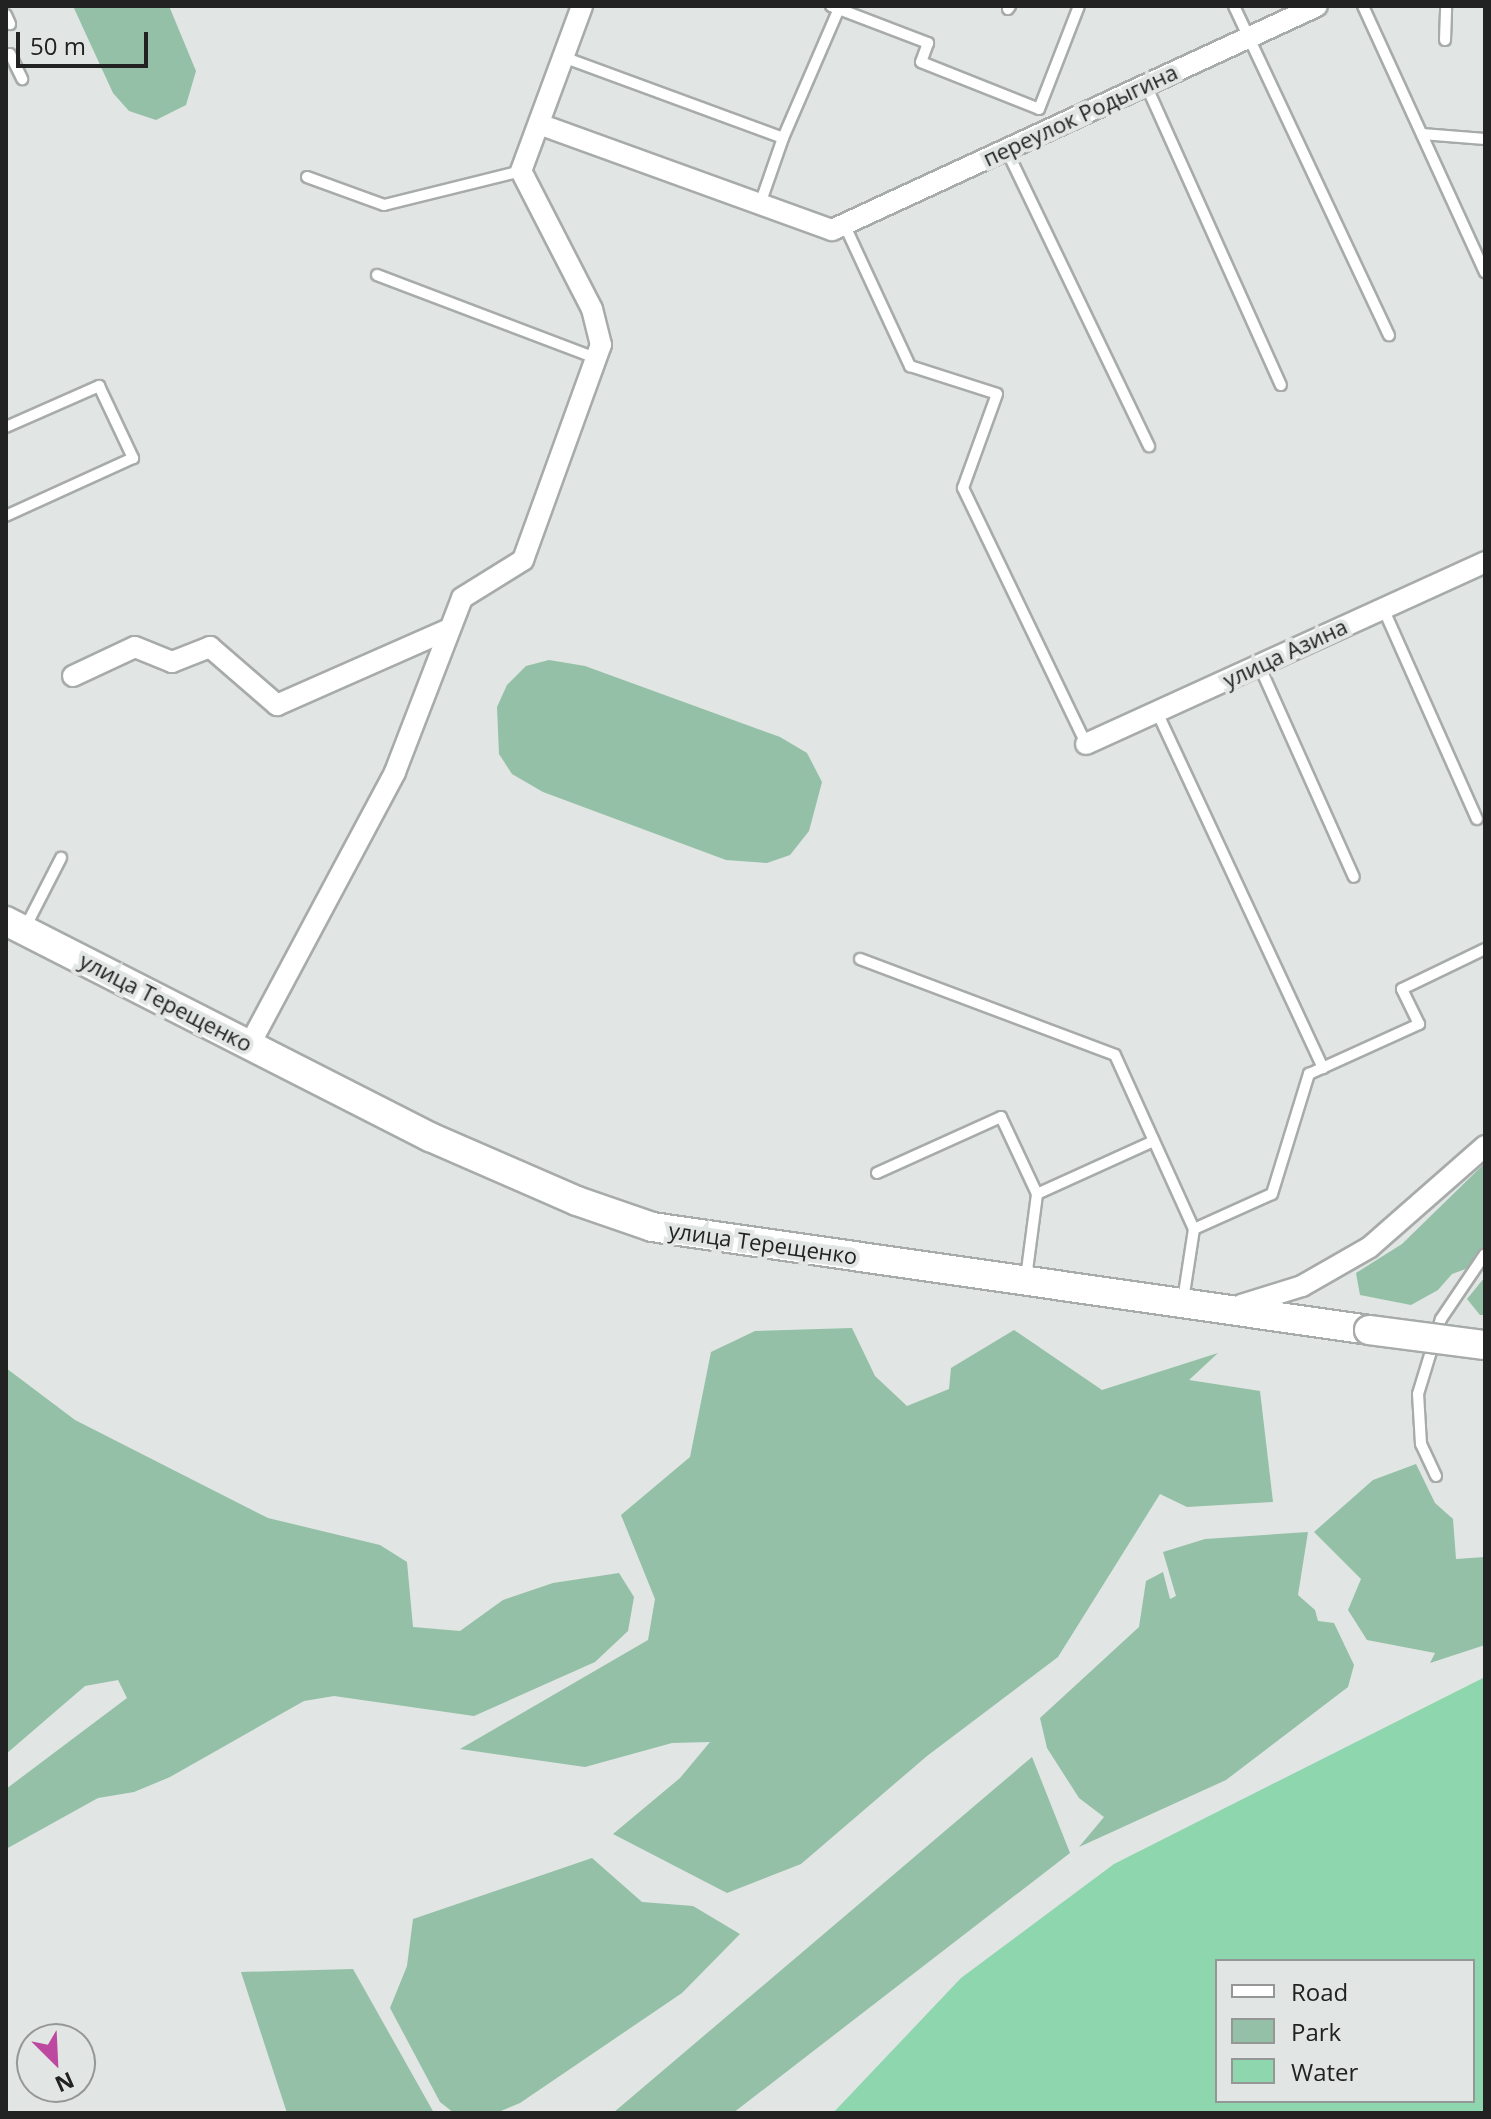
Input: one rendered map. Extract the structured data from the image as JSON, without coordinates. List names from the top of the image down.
{
  "streets": {
    "street": ["переулок Родыгина", "улица Азина", "улица Терещенко"]
  },
  "legend": ["Road", "Park", "Water"],
  "scale_bar": "50 m",
  "north": "bottom right"
}
